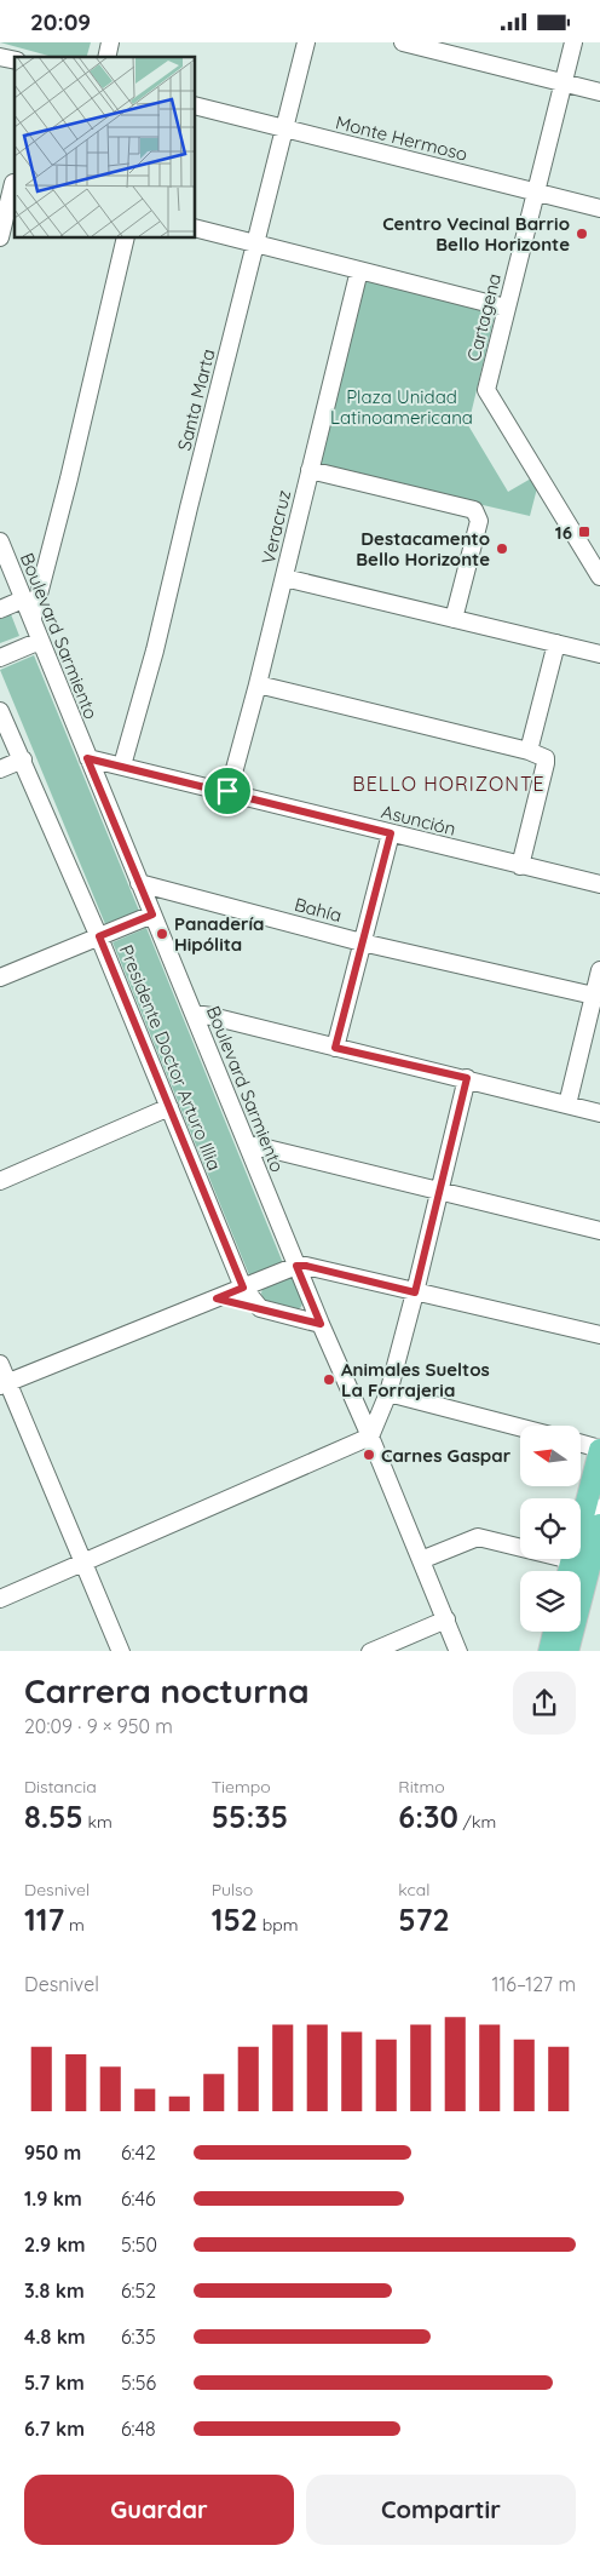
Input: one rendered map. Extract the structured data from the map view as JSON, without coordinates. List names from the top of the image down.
{
  "streets": {
    "street": [
      "Monte Hermoso",
      "Cartagena",
      "Santa Marta",
      "Veracruz",
      "Boulevard Sarmiento",
      "Asunción",
      "Bahía",
      "Presidente Doctor Arturo Illia"
    ]
  },
  "crossings": [
    ["Monte Hermoso", "Cartagena"],
    ["Monte Hermoso", "Santa Marta"],
    ["Santa Marta", "Asunción"],
    ["Veracruz", "Asunción"],
    ["Boulevard Sarmiento", "Asunción"],
    ["Boulevard Sarmiento", "Bahía"]
  ],
  "districts": ["BELLO HORIZONTE"],
  "parks": ["Plaza Unidad Latinoamericana"],
  "places": {
    "other": [
      "Centro Vecinal Barrio Bello Horizonte",
      "Destacamento Bello Horizonte",
      "Panadería Hipólita",
      "Animales Sueltos La Forrajeria",
      "Carnes Gaspar"
    ],
    "transit": ["16"]
  },
  "north": "left",
  "page": {
    "status": "20:09",
    "heading": ["Carrera nocturna", "20:09 · 9 × 950 m"],
    "stats": [
      ["Distancia", "8.55 km"],
      ["Tiempo", "55:35"],
      ["Ritmo", "6:30 /km"],
      ["Desnivel", "117 m"],
      ["Pulso", "152 bpm"],
      ["kcal", "572"]
    ],
    "chart": ["Desnivel", "116–127 m"],
    "list": [
      {
        "name": "950 m",
        "note": "6:42"
      },
      {
        "name": "1.9 km",
        "note": "6:46"
      },
      {
        "name": "2.9 km",
        "note": "5:50"
      },
      {
        "name": "3.8 km",
        "note": "6:52"
      },
      {
        "name": "4.8 km",
        "note": "6:35"
      },
      {
        "name": "5.7 km",
        "note": "5:56"
      },
      {
        "name": "6.7 km",
        "note": "6:48"
      }
    ],
    "buttons": ["Guardar", "Compartir"]
  }
}
